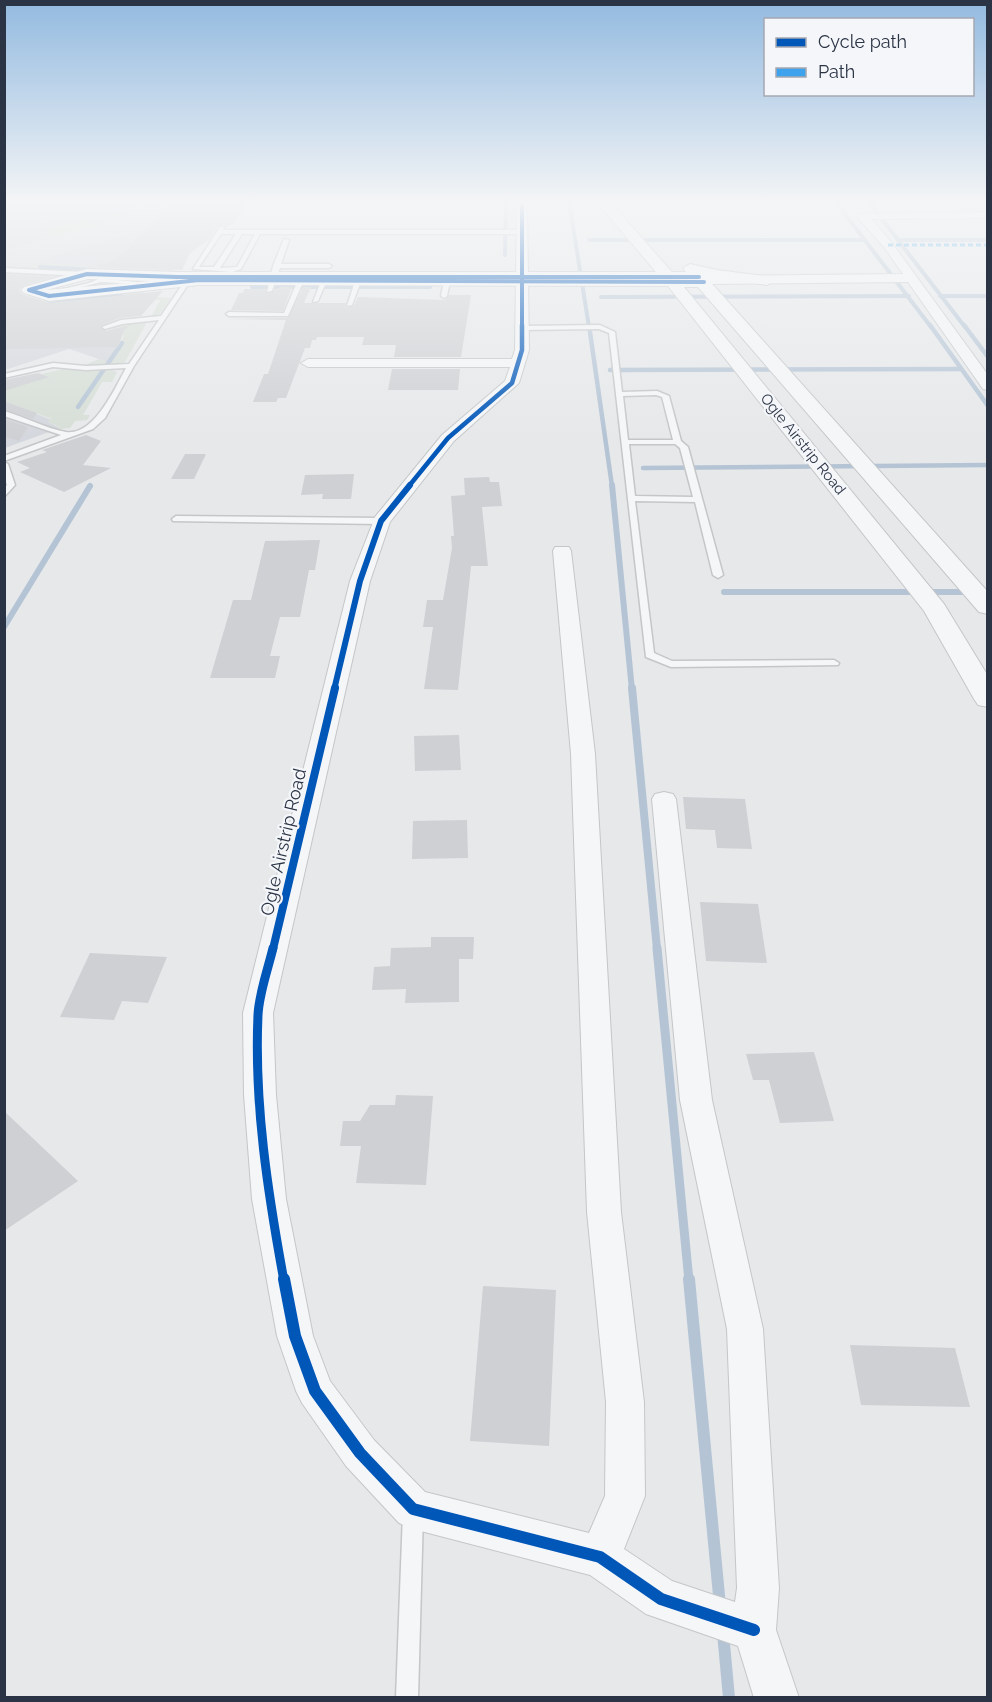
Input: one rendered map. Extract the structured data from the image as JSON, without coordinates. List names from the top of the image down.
{
  "streets": {
    "street": ["Ogle Airstrip Road"]
  },
  "legend": ["Cycle path", "Path"]
}
